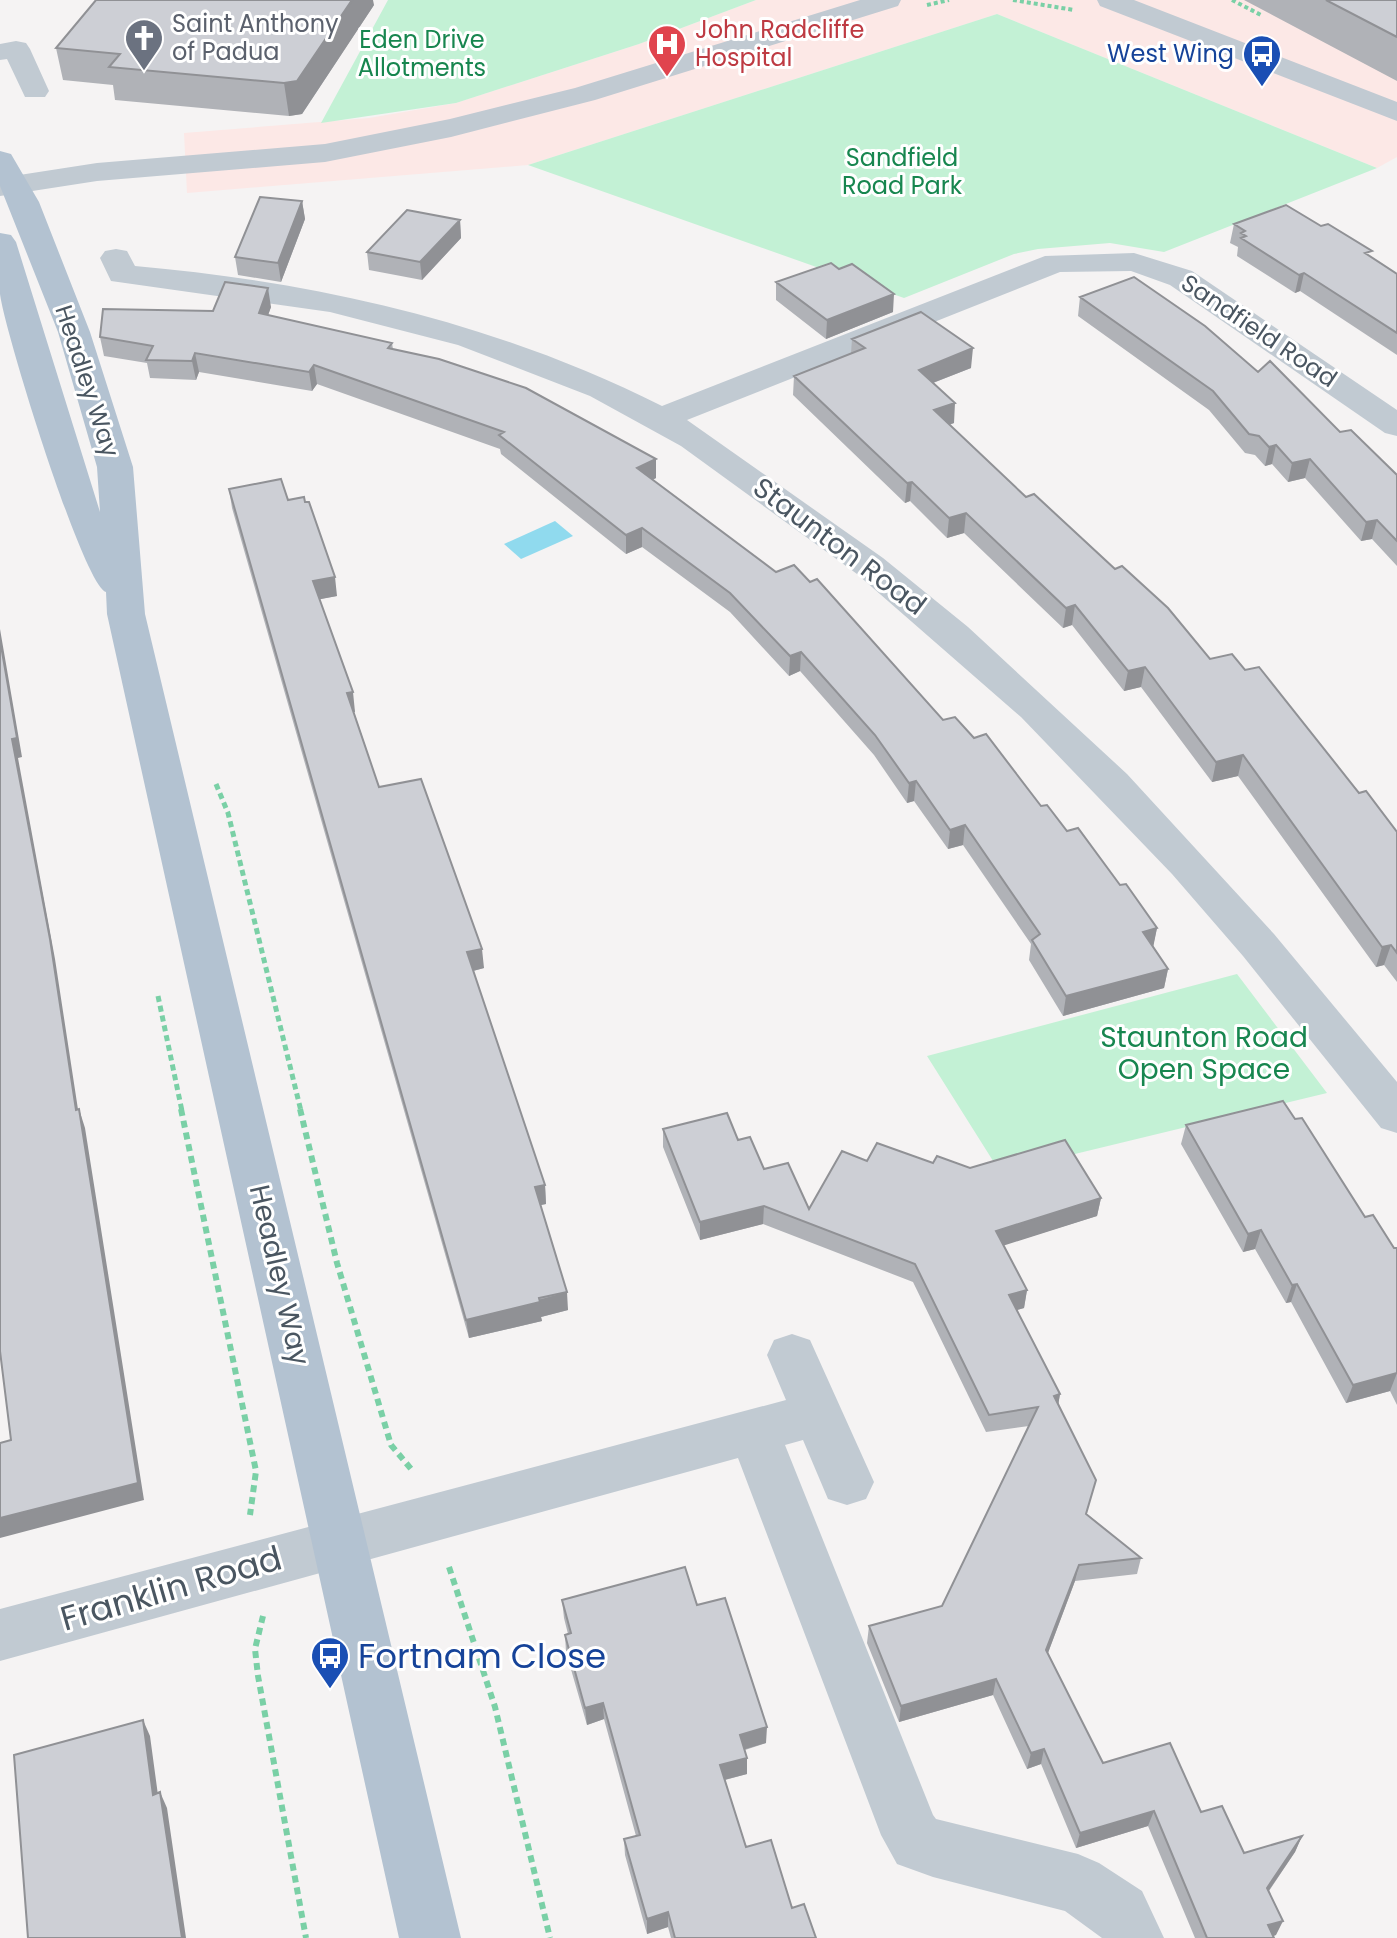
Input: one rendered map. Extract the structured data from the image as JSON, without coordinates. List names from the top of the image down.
{
  "streets": {
    "main road": ["Headley Way"],
    "street": ["Sandfield Road", "Staunton Road", "Franklin Road"]
  },
  "crossings": [
    ["Sandfield Road", "Staunton Road"],
    ["Headley Way", "Franklin Road"]
  ],
  "parks": ["Eden Drive Allotments", "Sandfield Road Park", "Staunton Road Open Space"],
  "places": {
    "church": ["Saint Anthony of Padua"],
    "hospital": ["John Radcliffe Hospital"],
    "bus stop": ["West Wing", "Fortnam Close"]
  }
}
